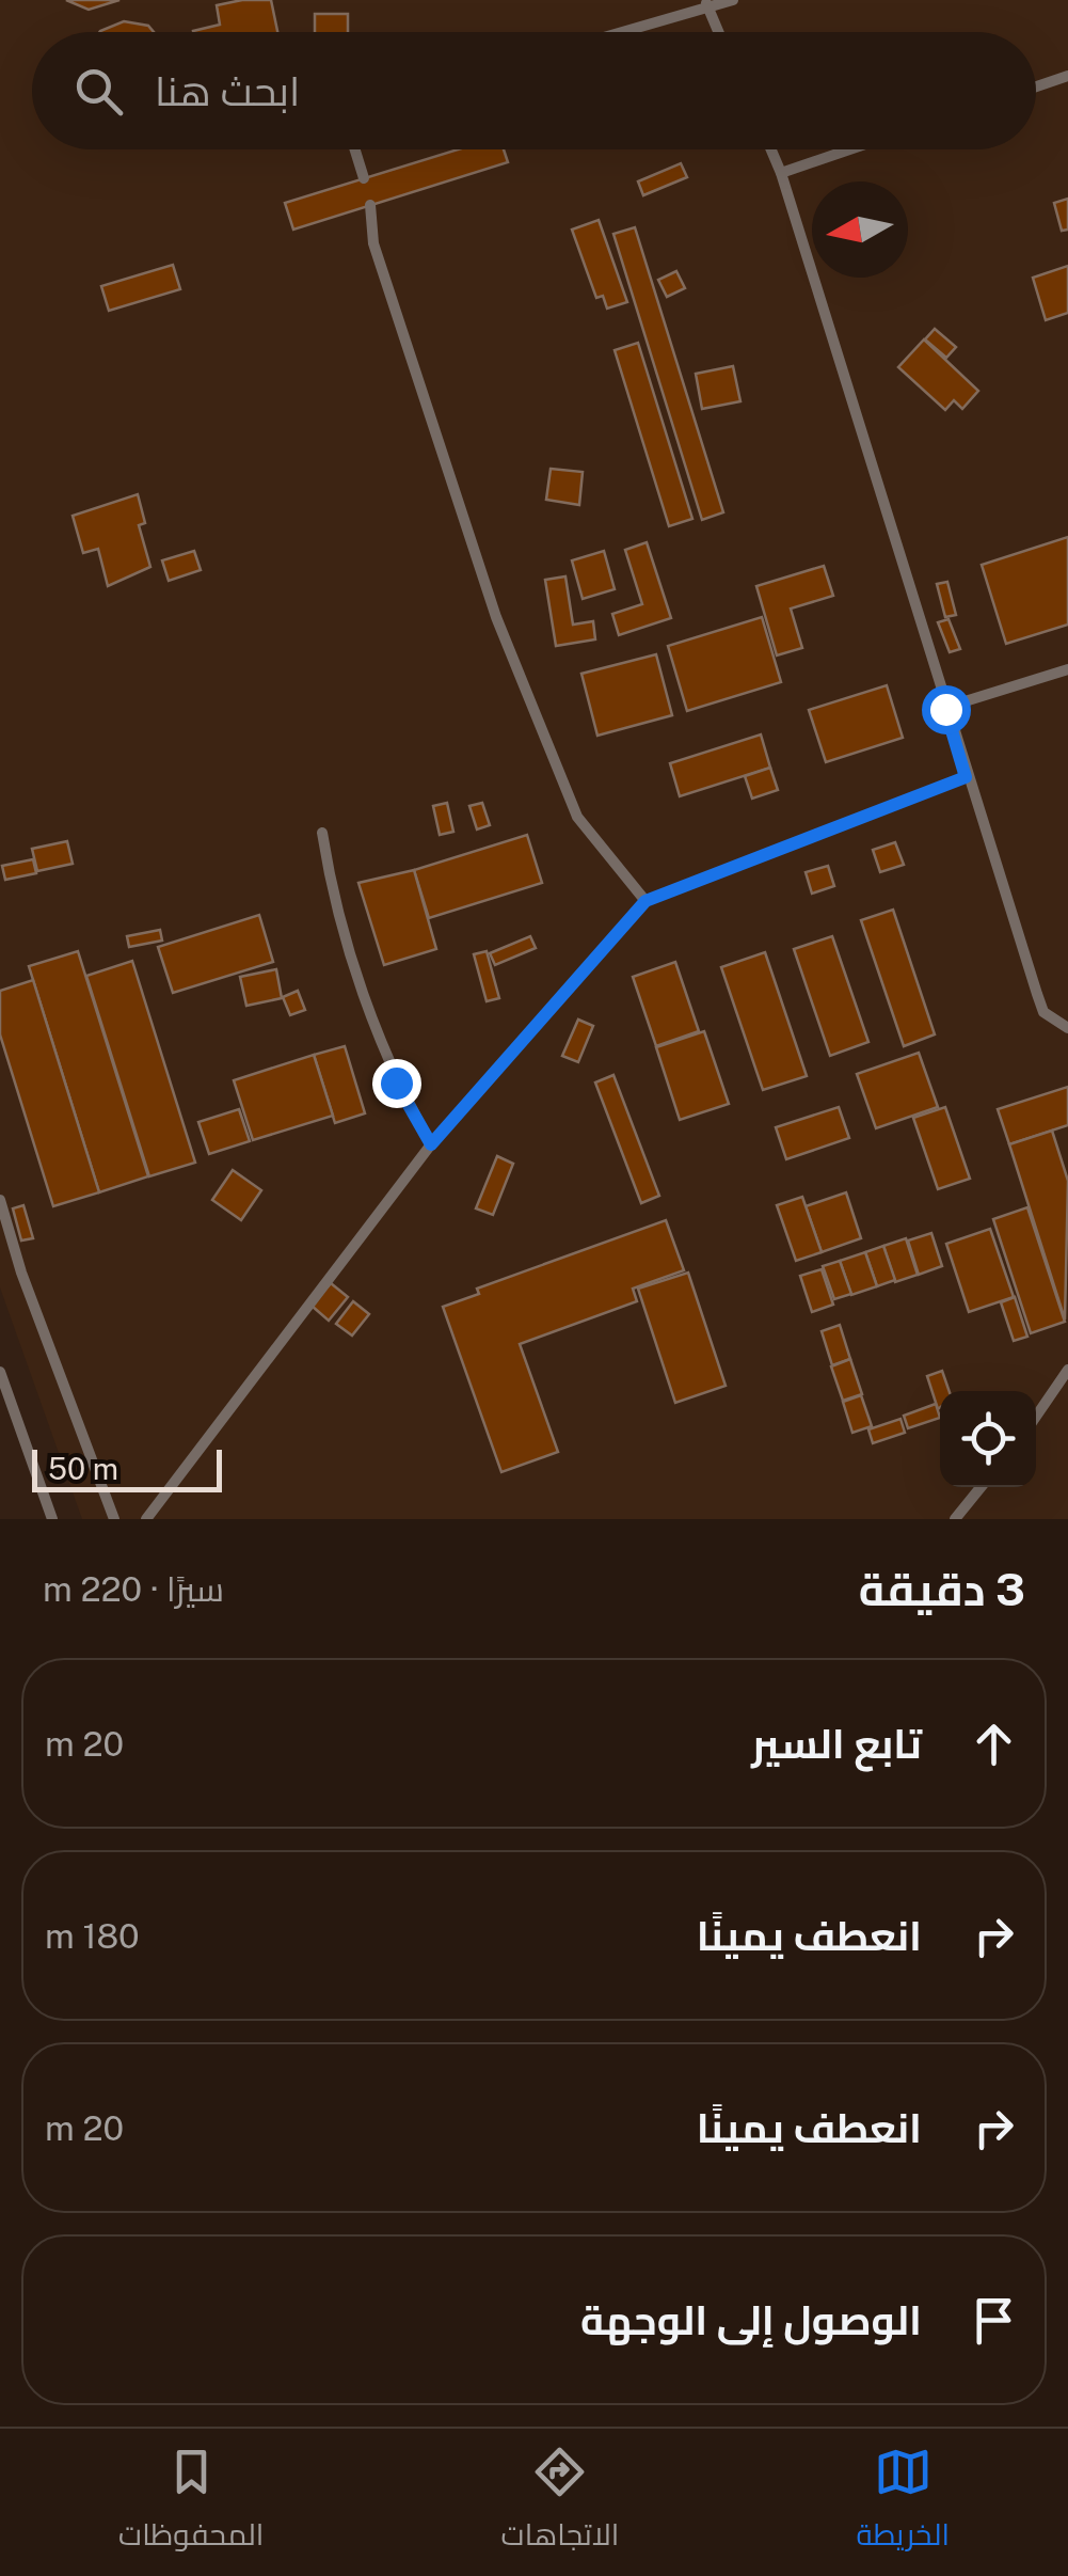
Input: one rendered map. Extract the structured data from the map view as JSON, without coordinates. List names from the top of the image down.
{
  "scale_bar": "50 m",
  "north": "left",
  "page": {
    "search": "ابحث هنا",
    "scale": "50 m",
    "heading": ["3 دقيقة", "سيرًا · 220 m"],
    "list": [
      ["تابع السير", "20 m"],
      ["انعطف يمينًا", "180 m"],
      ["انعطف يمينًا", "20 m"],
      "الوصول إلى الوجهة"
    ],
    "nav": ["الخريطة", "الاتجاهات", "المحفوظات"]
  }
}
